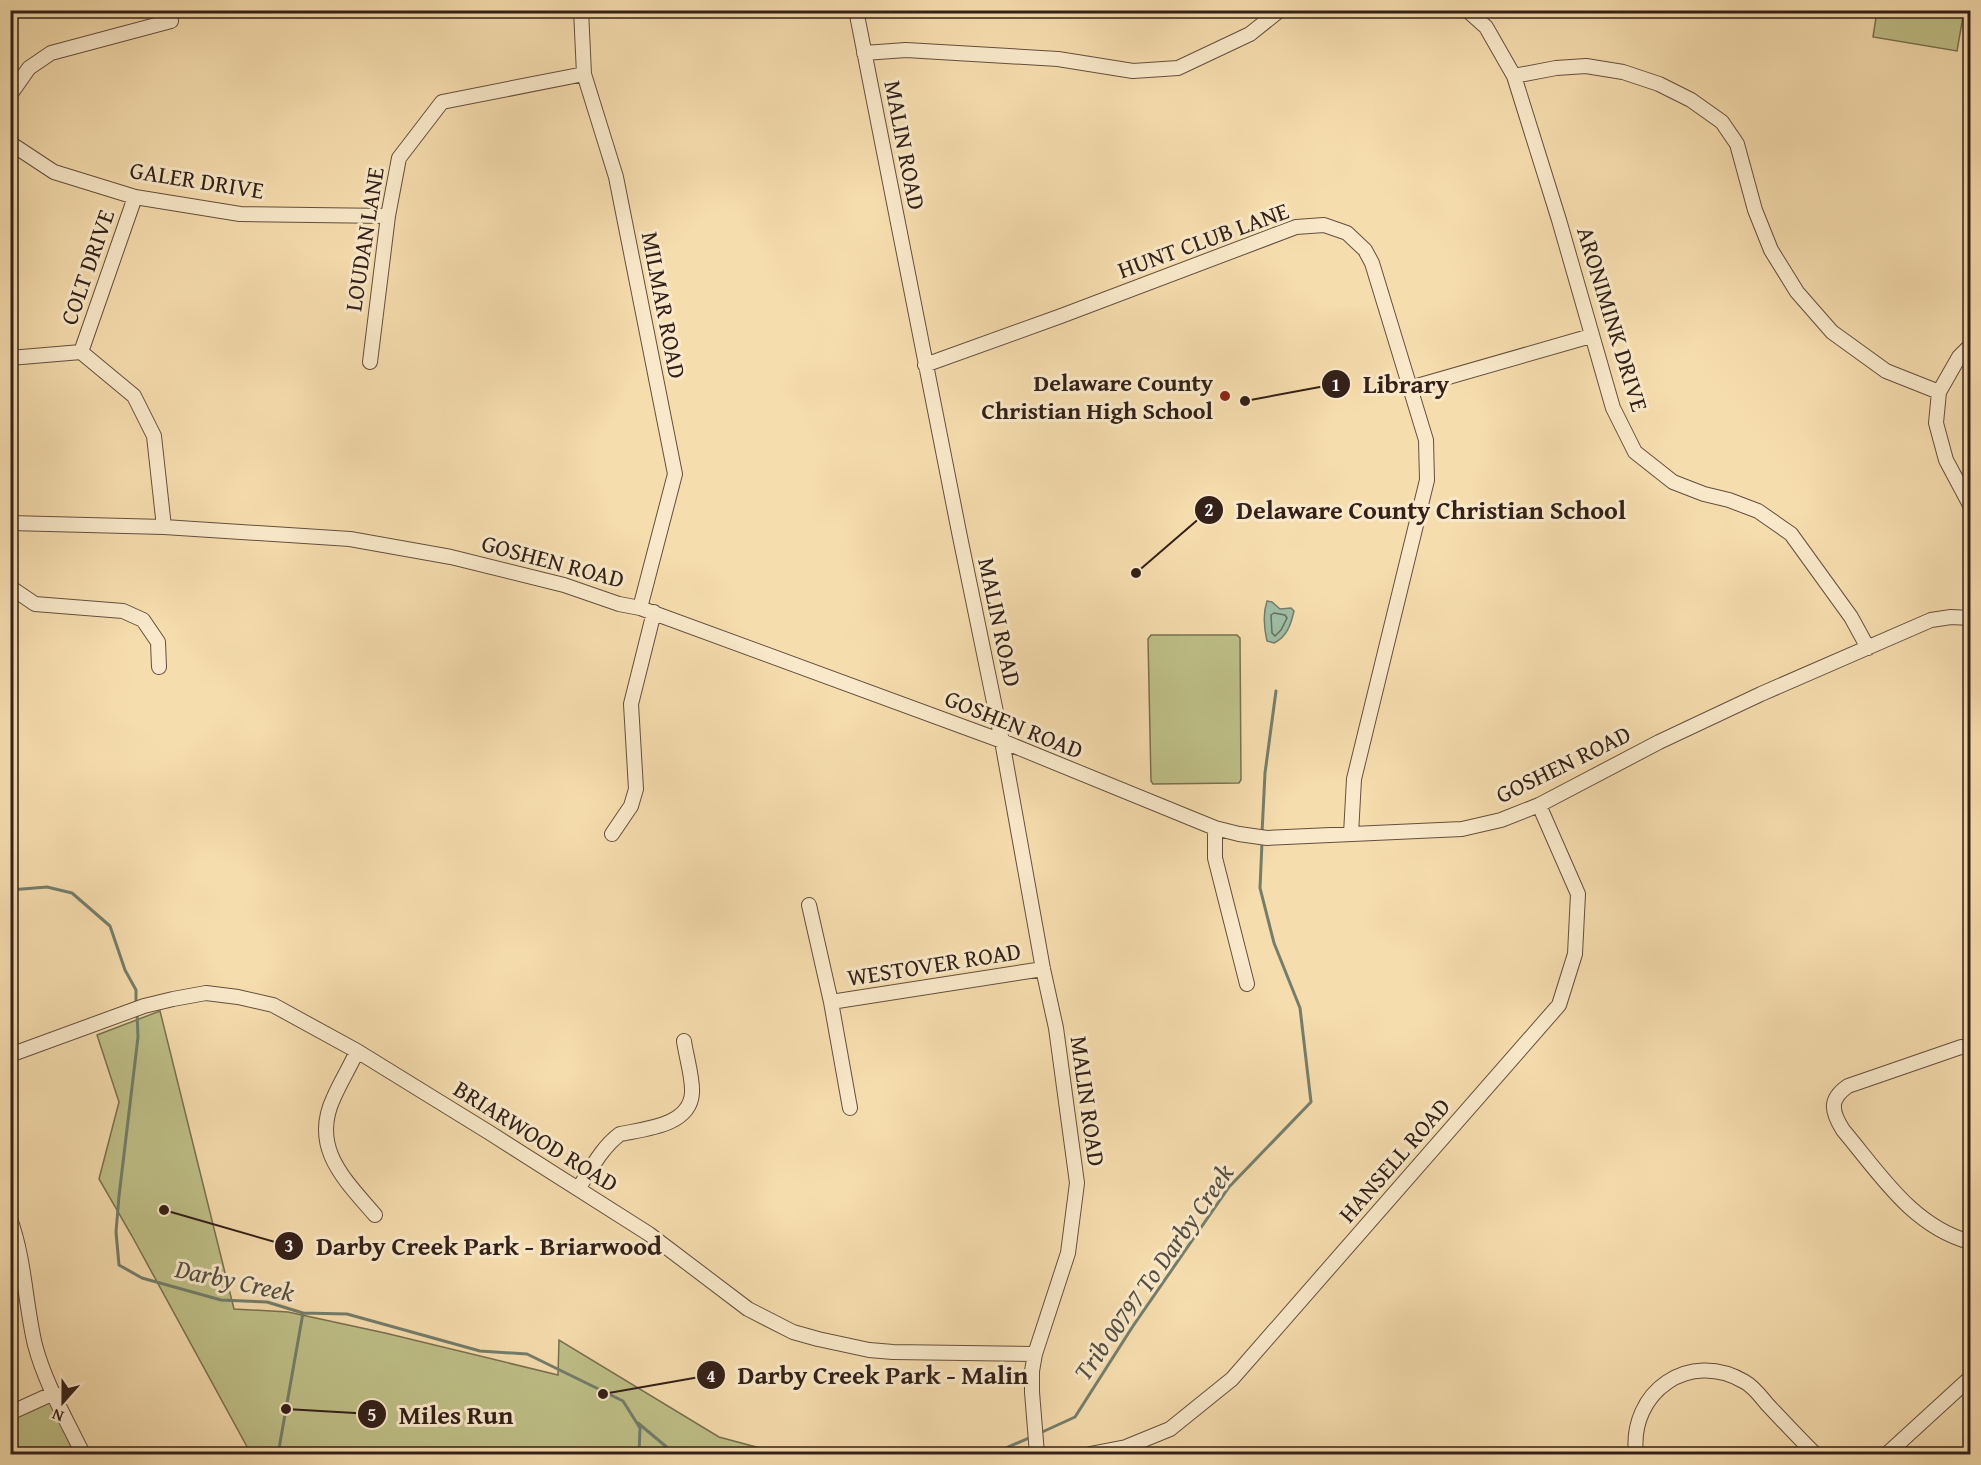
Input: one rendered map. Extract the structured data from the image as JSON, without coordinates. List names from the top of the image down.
{
  "streets": {
    "street": [
      "MALIN ROAD",
      "GALER DRIVE",
      "LOUDAN LANE",
      "HUNT CLUB LANE",
      "COLT DRIVE",
      "MILMAR ROAD",
      "ARONIMINK DRIVE",
      "GOSHEN ROAD",
      "WESTOVER ROAD",
      "BRIARWOOD ROAD",
      "HANSELL ROAD"
    ]
  },
  "crossings": [
    ["MALIN ROAD", "HUNT CLUB LANE"],
    ["MALIN ROAD", "GOSHEN ROAD"],
    ["MALIN ROAD", "WESTOVER ROAD"],
    ["MALIN ROAD", "BRIARWOOD ROAD"],
    ["GALER DRIVE", "LOUDAN LANE"],
    ["GALER DRIVE", "COLT DRIVE"],
    ["LOUDAN LANE", "MILMAR ROAD"],
    ["HUNT CLUB LANE", "GOSHEN ROAD"],
    ["MILMAR ROAD", "GOSHEN ROAD"],
    ["ARONIMINK DRIVE", "GOSHEN ROAD"],
    ["GOSHEN ROAD", "HANSELL ROAD"]
  ],
  "water": ["Trib 00797 To Darby Creek", "Darby Creek"],
  "places": [
    "Delaware County Christian High School",
    "Library",
    "Delaware County Christian School",
    "Darby Creek Park - Briarwood",
    "Darby Creek Park - Malin",
    "Miles Run"
  ],
  "north": "bottom"
}
